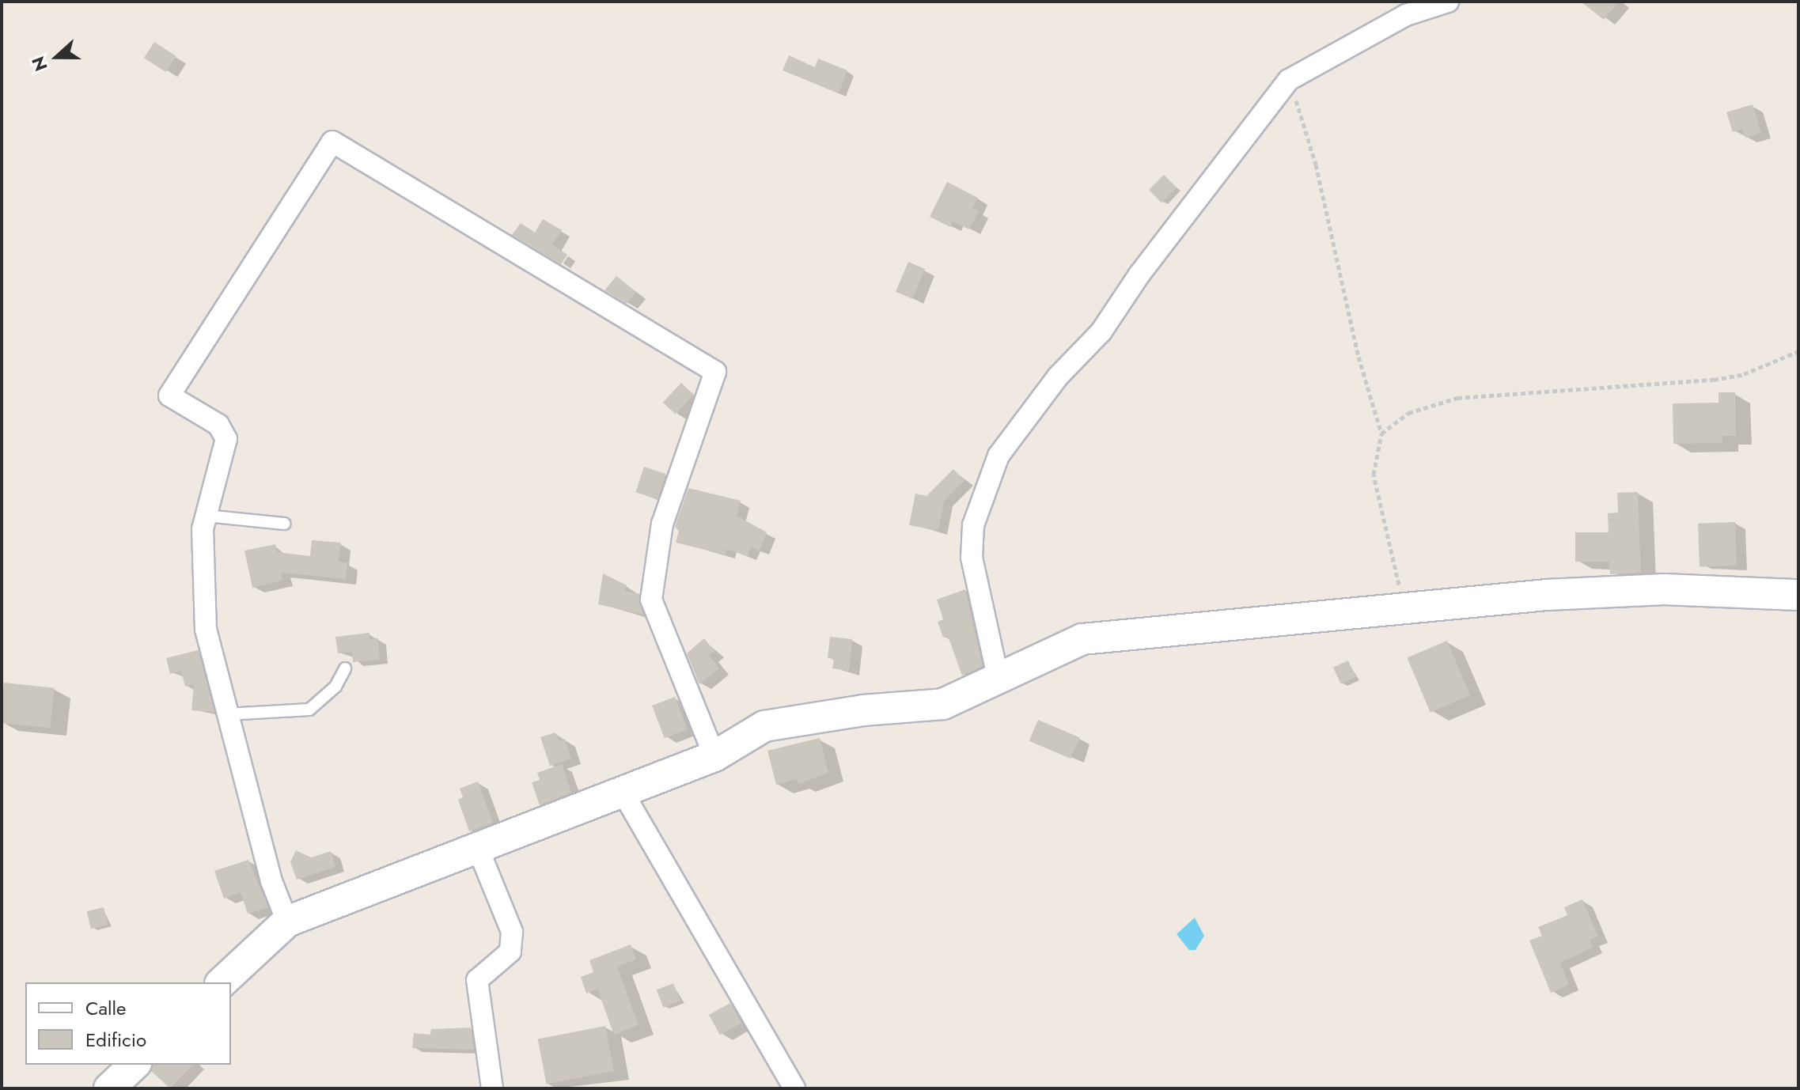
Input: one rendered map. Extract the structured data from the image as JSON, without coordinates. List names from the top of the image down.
{
  "legend": ["Calle", "Edificio"],
  "north": "left"
}
